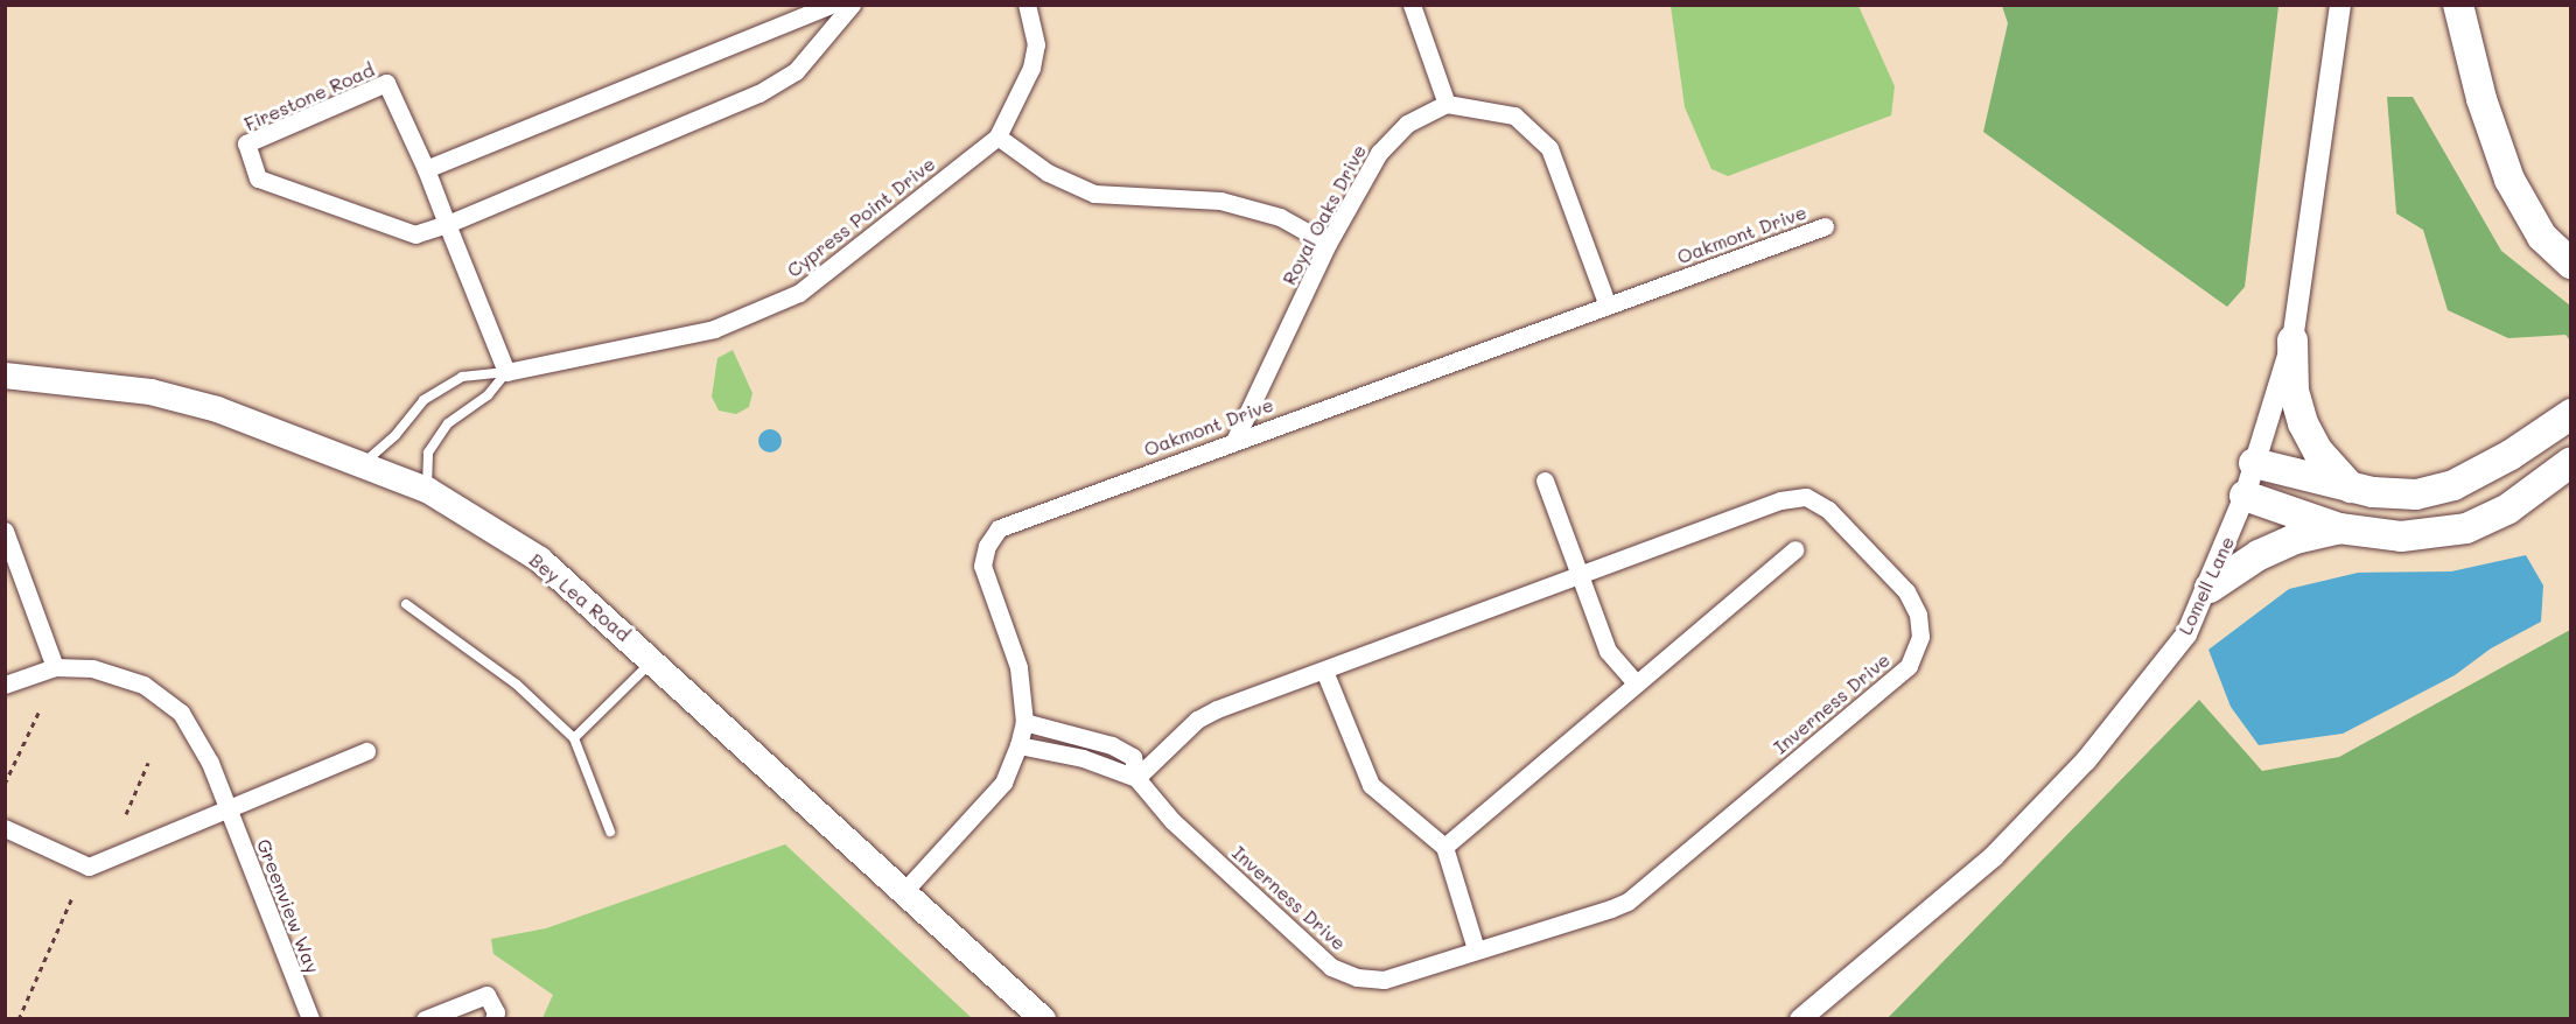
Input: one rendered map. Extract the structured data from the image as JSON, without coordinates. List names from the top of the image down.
{
  "streets": {
    "main road": ["Bey Lea Road"],
    "street": [
      "Firestone Road",
      "Royal Oaks Drive",
      "Cypress Point Drive",
      "Oakmont Drive",
      "Lomell Lane",
      "Inverness Drive",
      "Greenview Way"
    ]
  },
  "crossings": [
    ["Firestone Road", "Cypress Point Drive"],
    ["Royal Oaks Drive", "Oakmont Drive"],
    ["Oakmont Drive", "Bey Lea Road"],
    ["Oakmont Drive", "Inverness Drive"]
  ]
}
